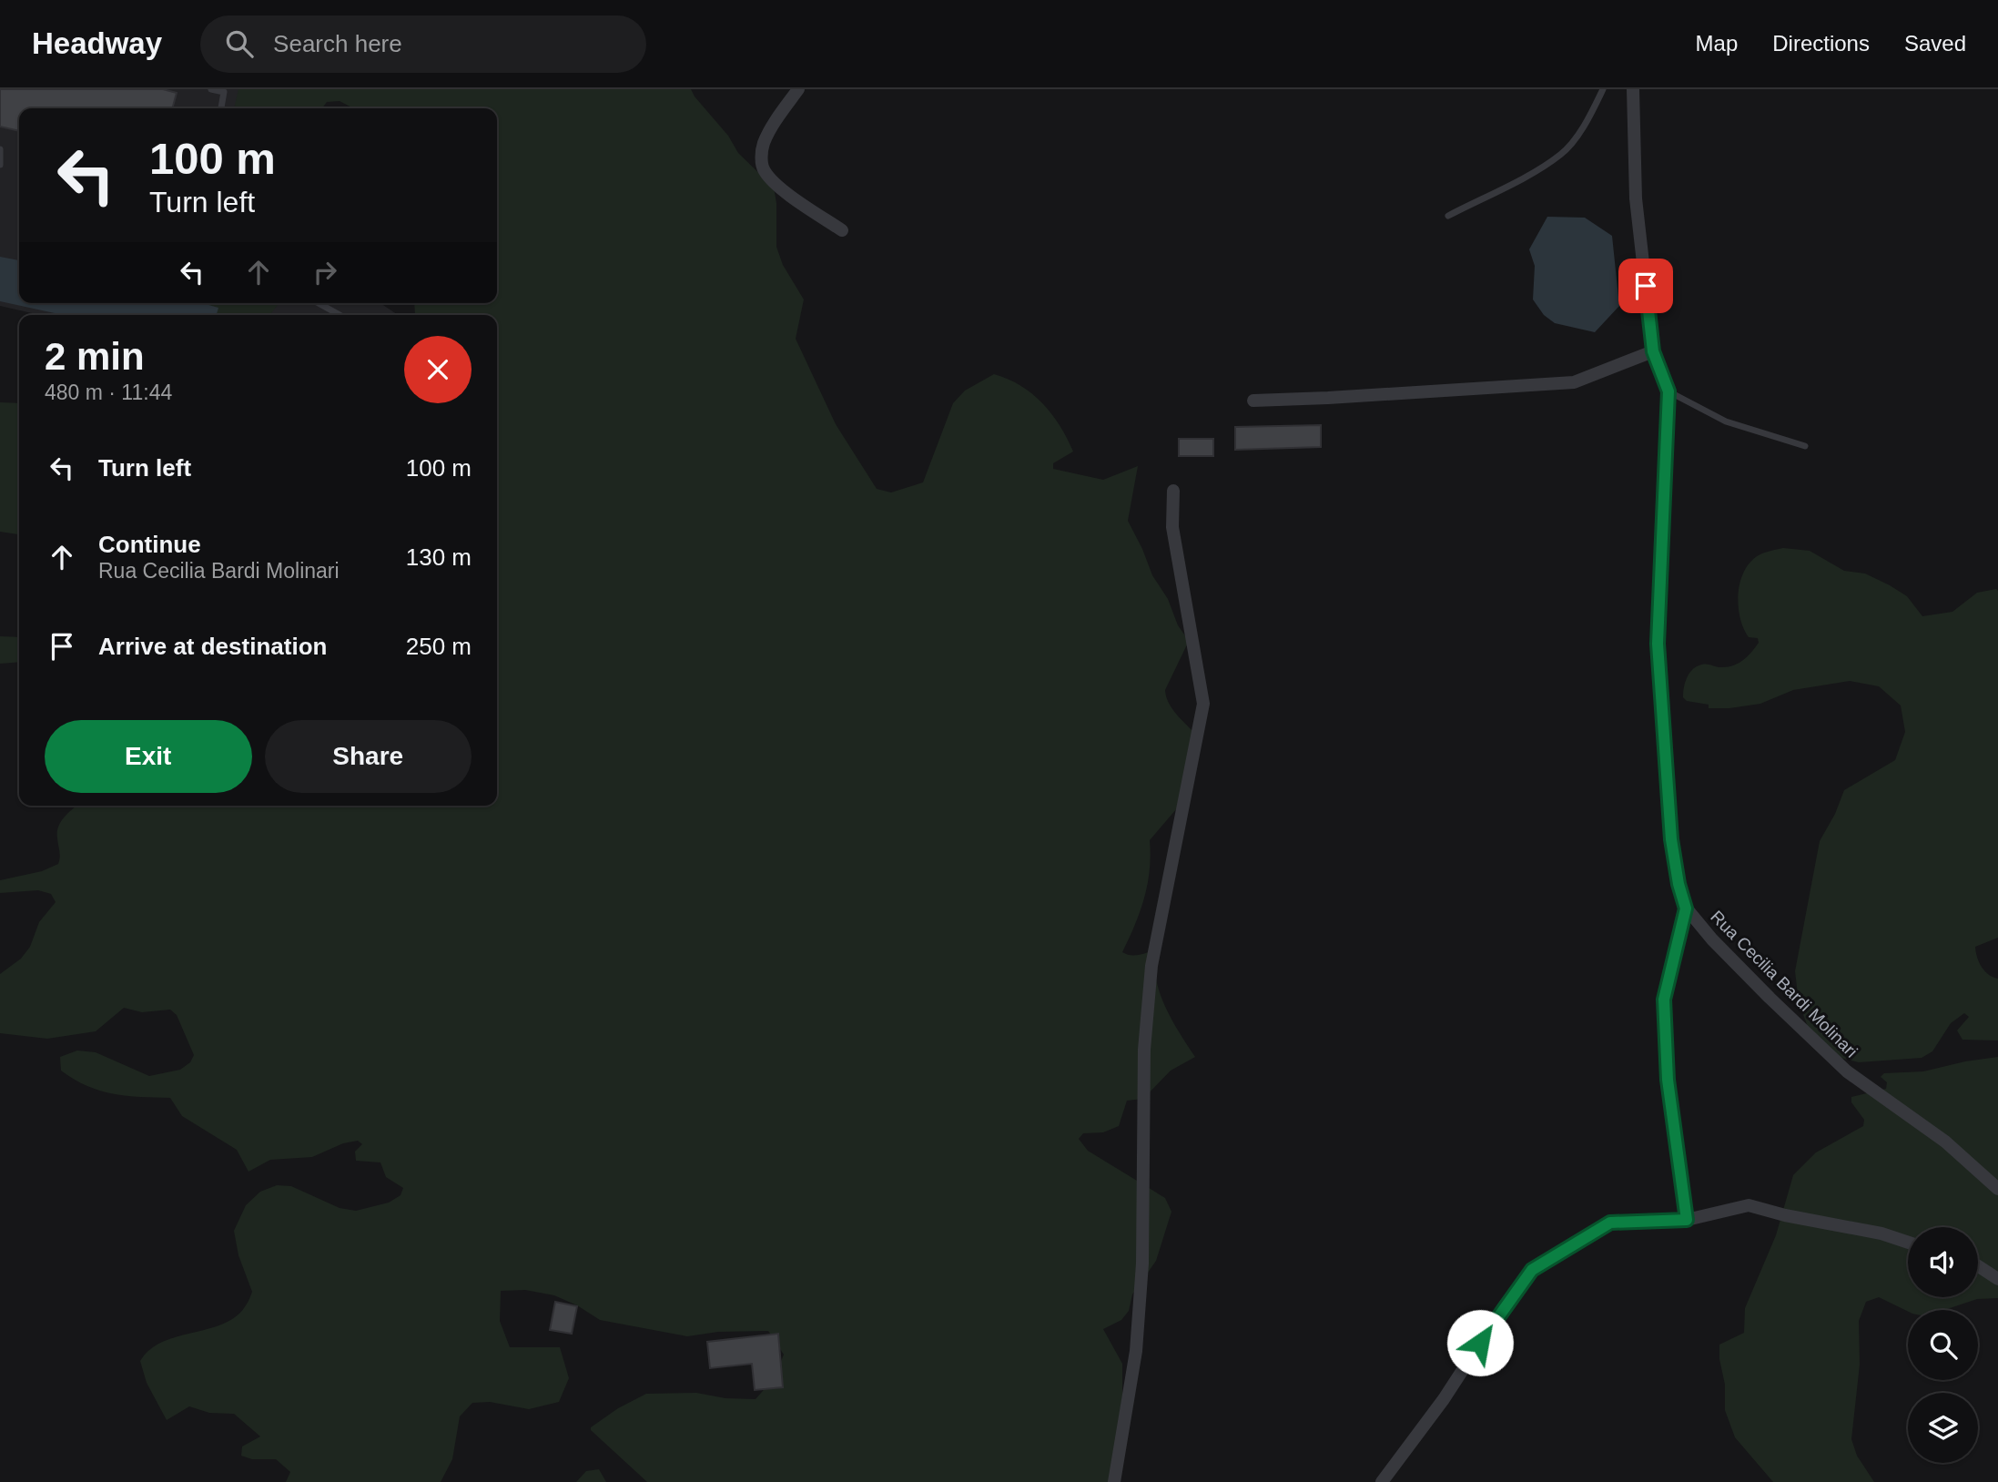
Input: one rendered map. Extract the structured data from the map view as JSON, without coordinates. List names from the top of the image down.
{
  "streets": {
    "street": ["Rua Cecilia Bardi Molinari"]
  },
  "page": {
    "header": "Headway",
    "search": "Search here",
    "nav": ["Map", "Directions", "Saved"],
    "turn": ["100 m", "Turn left"],
    "heading": ["2 min", "480 m · 11:44"],
    "list": [
      {
        "name": "Turn left",
        "value": "100 m"
      },
      {
        "name": "Continue",
        "note": "Rua Cecilia Bardi Molinari",
        "value": "130 m"
      },
      {
        "name": "Arrive at destination",
        "value": "250 m"
      }
    ],
    "buttons": ["Exit", "Share"]
  }
}
